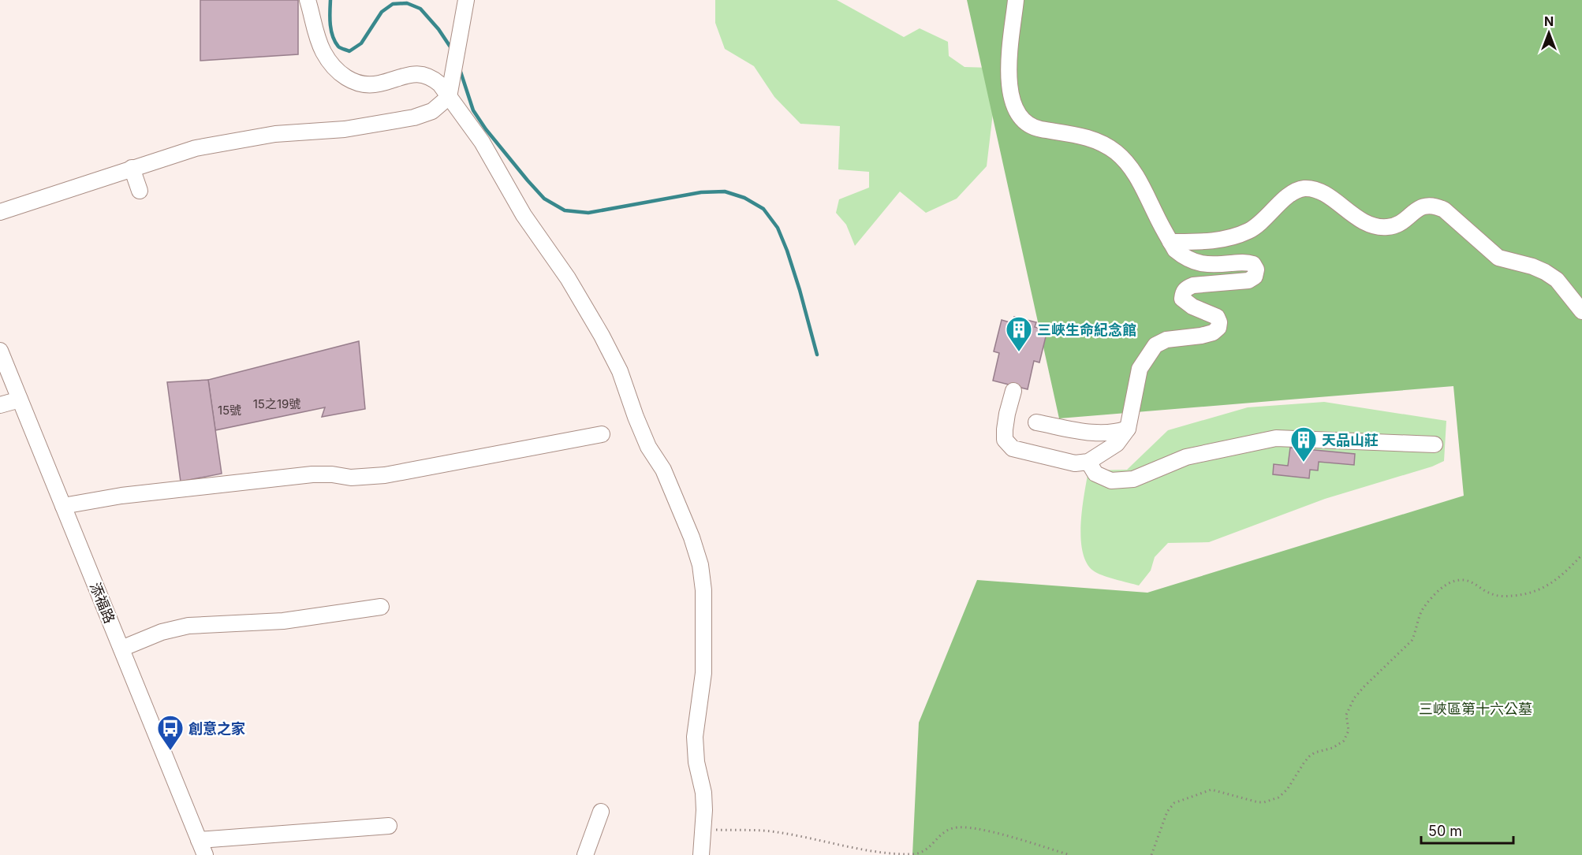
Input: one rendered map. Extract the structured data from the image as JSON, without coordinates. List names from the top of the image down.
{
  "streets": {
    "street": ["添福路"]
  },
  "parks": ["三峽區第十六公墓"],
  "places": {
    "building": ["三峽生命紀念館", "天品山莊"],
    "bus stop": ["創意之家"]
  },
  "house_numbers": ["15之19號", "15號"],
  "scale_bar": "50 m",
  "north": "top"
}
